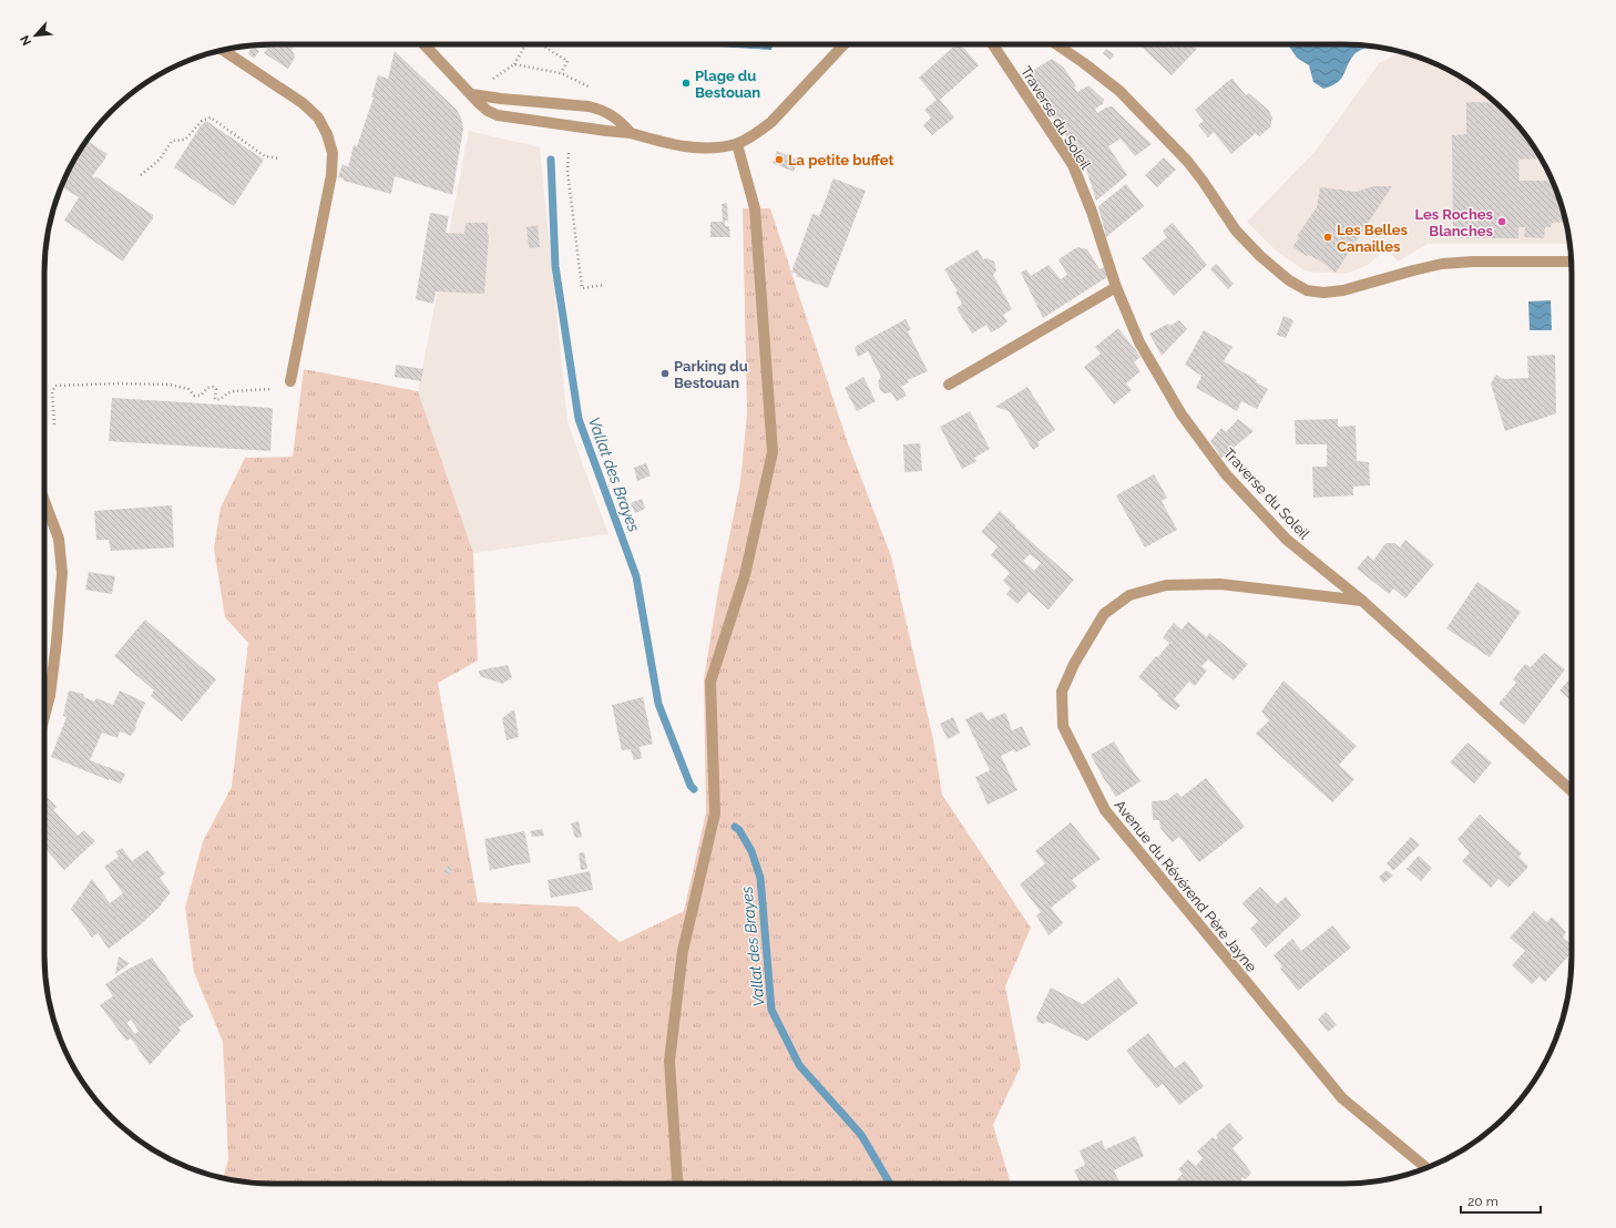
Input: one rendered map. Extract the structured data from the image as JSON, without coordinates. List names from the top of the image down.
{
  "streets": {
    "street": ["Traverse du Soleil", "Avenue du Révérend Père Jayne"]
  },
  "crossings": [
    ["Traverse du Soleil", "Avenue du Révérend Père Jayne"]
  ],
  "water": ["Vallat des Brayes"],
  "places": [
    "Plage du Bestouan",
    "La petite buffet",
    "Les Roches Blanches",
    "Les Belles Canailles",
    "Parking du Bestouan"
  ],
  "scale_bar": "20 m",
  "north": "bottom left"
}
